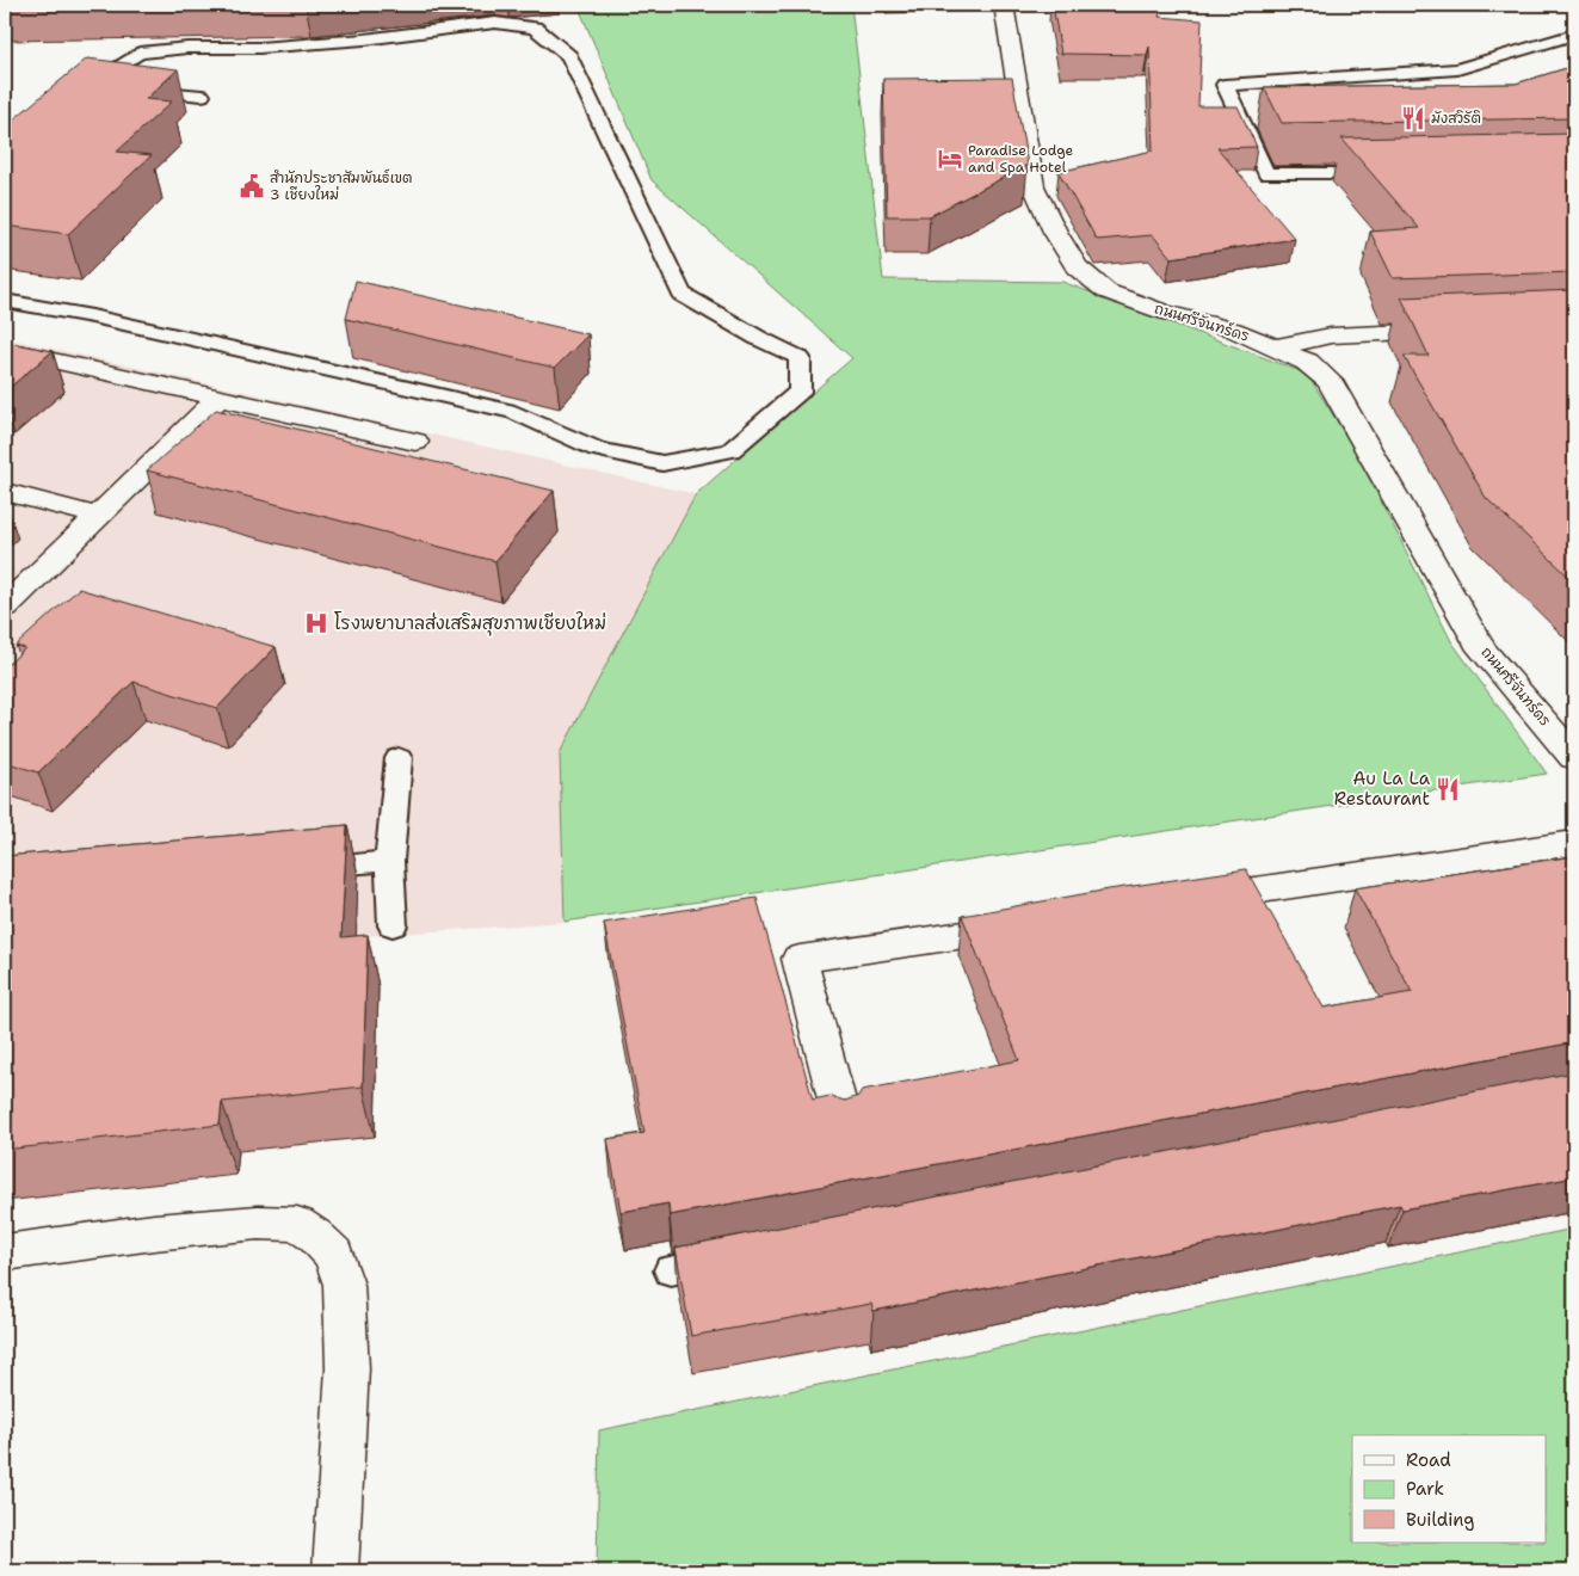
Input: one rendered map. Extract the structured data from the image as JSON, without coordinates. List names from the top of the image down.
{
  "streets": {
    "street": ["ถนนศรีจันทร์ดร"]
  },
  "places": {
    "restaurant": ["มังสวิรัติ", "Au La La Restaurant"],
    "hotel": ["Paradise Lodge and Spa Hotel"],
    "public building": ["สำนักประชาสัมพันธ์เขต 3 เชียงใหม่"],
    "hospital": ["โรงพยาบาลส่งเสริมสุขภาพเชียงใหม่"]
  },
  "legend": ["Road", "Park", "Building"]
}
